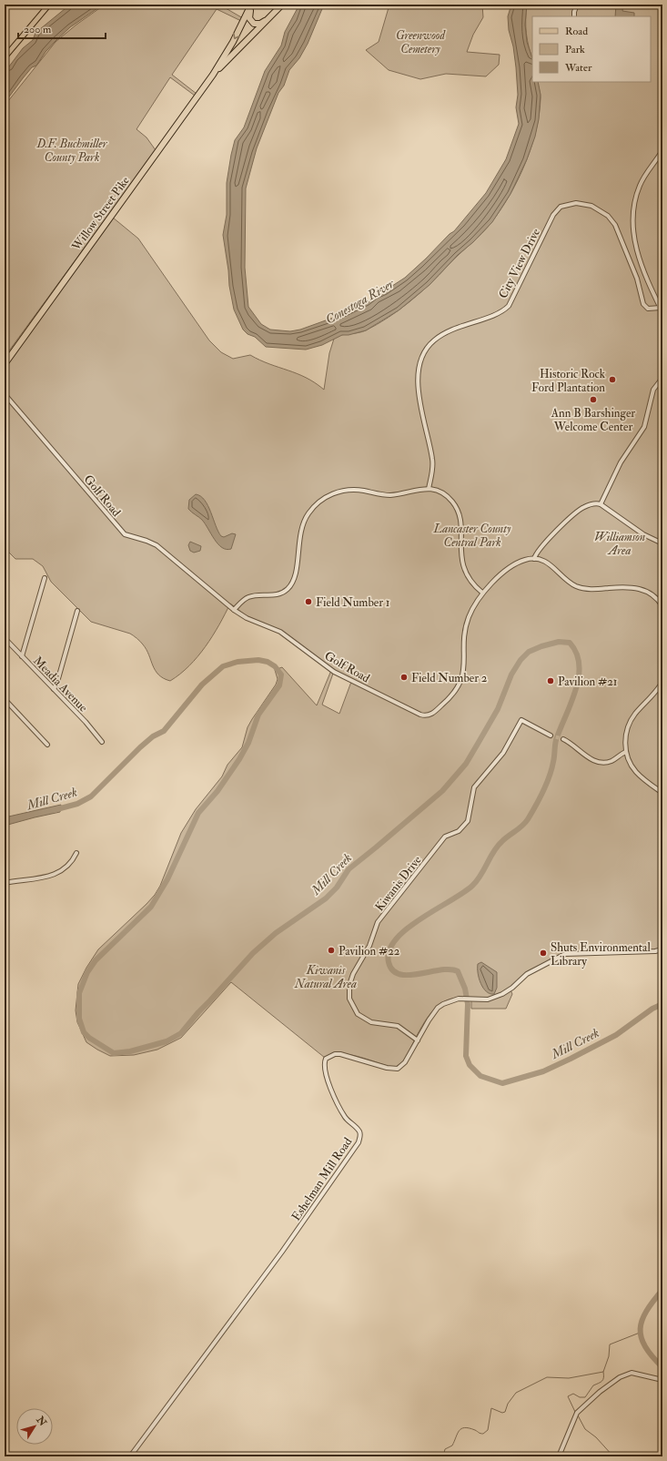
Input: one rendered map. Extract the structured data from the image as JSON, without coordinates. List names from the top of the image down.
{
  "streets": {
    "highway": ["Willow Street Pike"],
    "street": [
      "City View Drive",
      "Golf Road",
      "Meadia Avenue",
      "Kiwanis Drive",
      "Eshelman Mill Road"
    ]
  },
  "crossings": [
    ["Kiwanis Drive", "Eshelman Mill Road"]
  ],
  "water": ["Conestoga River", "Mill Creek"],
  "parks": [
    "Greenwood Cemetery",
    "D.F. Buchmiller County Park",
    "Lancaster County Central Park",
    "Williamson Area",
    "Kiwanis Natural Area"
  ],
  "places": [
    "Historic Rock Ford Plantation",
    "Ann B Barshinger Welcome Center",
    "Field Number 1",
    "Field Number 2",
    "Pavilion #21",
    "Pavilion #22",
    "Shuts Environmental Library"
  ],
  "legend": ["Road", "Park", "Water"],
  "scale_bar": "200 m",
  "north": "top right"
}
